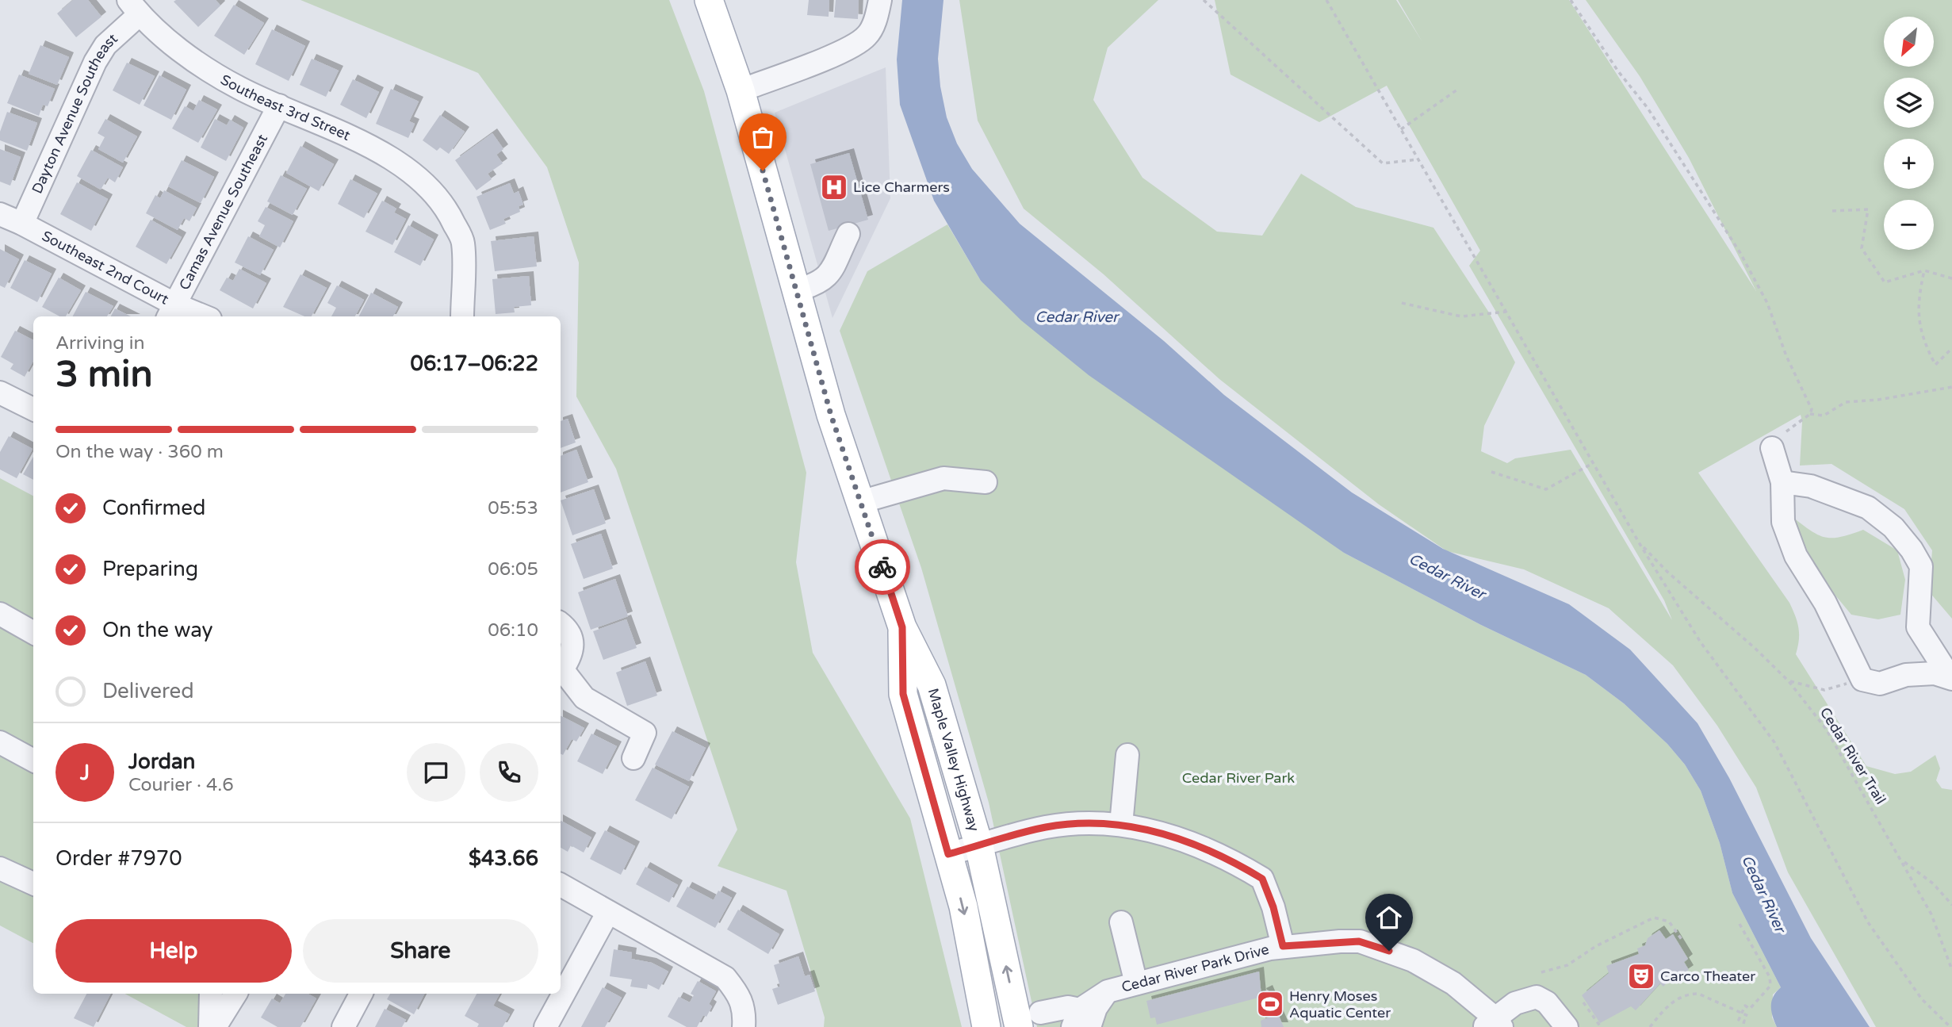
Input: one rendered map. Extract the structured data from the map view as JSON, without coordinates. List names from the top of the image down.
{
  "streets": {
    "main road": ["Maple Valley Highway"],
    "street": [
      "Southeast 3rd Street",
      "Dayton Avenue Southeast",
      "Camas Avenue Southeast",
      "Southeast 2nd Court",
      "Cedar River Park Drive"
    ],
    "path": ["Cedar River Trail"]
  },
  "crossings": [
    ["Southeast 3rd Street", "Dayton Avenue Southeast"],
    ["Southeast 3rd Street", "Camas Avenue Southeast"],
    ["Dayton Avenue Southeast", "Southeast 2nd Court"],
    ["Camas Avenue Southeast", "Southeast 2nd Court"]
  ],
  "water": ["Cedar River"],
  "parks": ["Cedar River Park"],
  "places": {
    "hospital": ["Lice Charmers"],
    "theatre": ["Carco Theater"],
    "sports": ["Henry Moses Aquatic Center"]
  },
  "north": "bottom left",
  "page": {
    "map_buttons": ["+", "−"],
    "heading": ["3 min", "Arriving in", "06:17–06:22"],
    "panel": [
      "Jordan",
      "Courier · 4.6",
      "Order #7970",
      "$43.66"
    ],
    "bar": "On the way · 360 m",
    "list": [
      ["Confirmed", "05:53"],
      ["Preparing", "06:05"],
      ["On the way", "06:10"],
      "Delivered"
    ],
    "round": "J",
    "buttons": ["Help", "Share"]
  }
}
